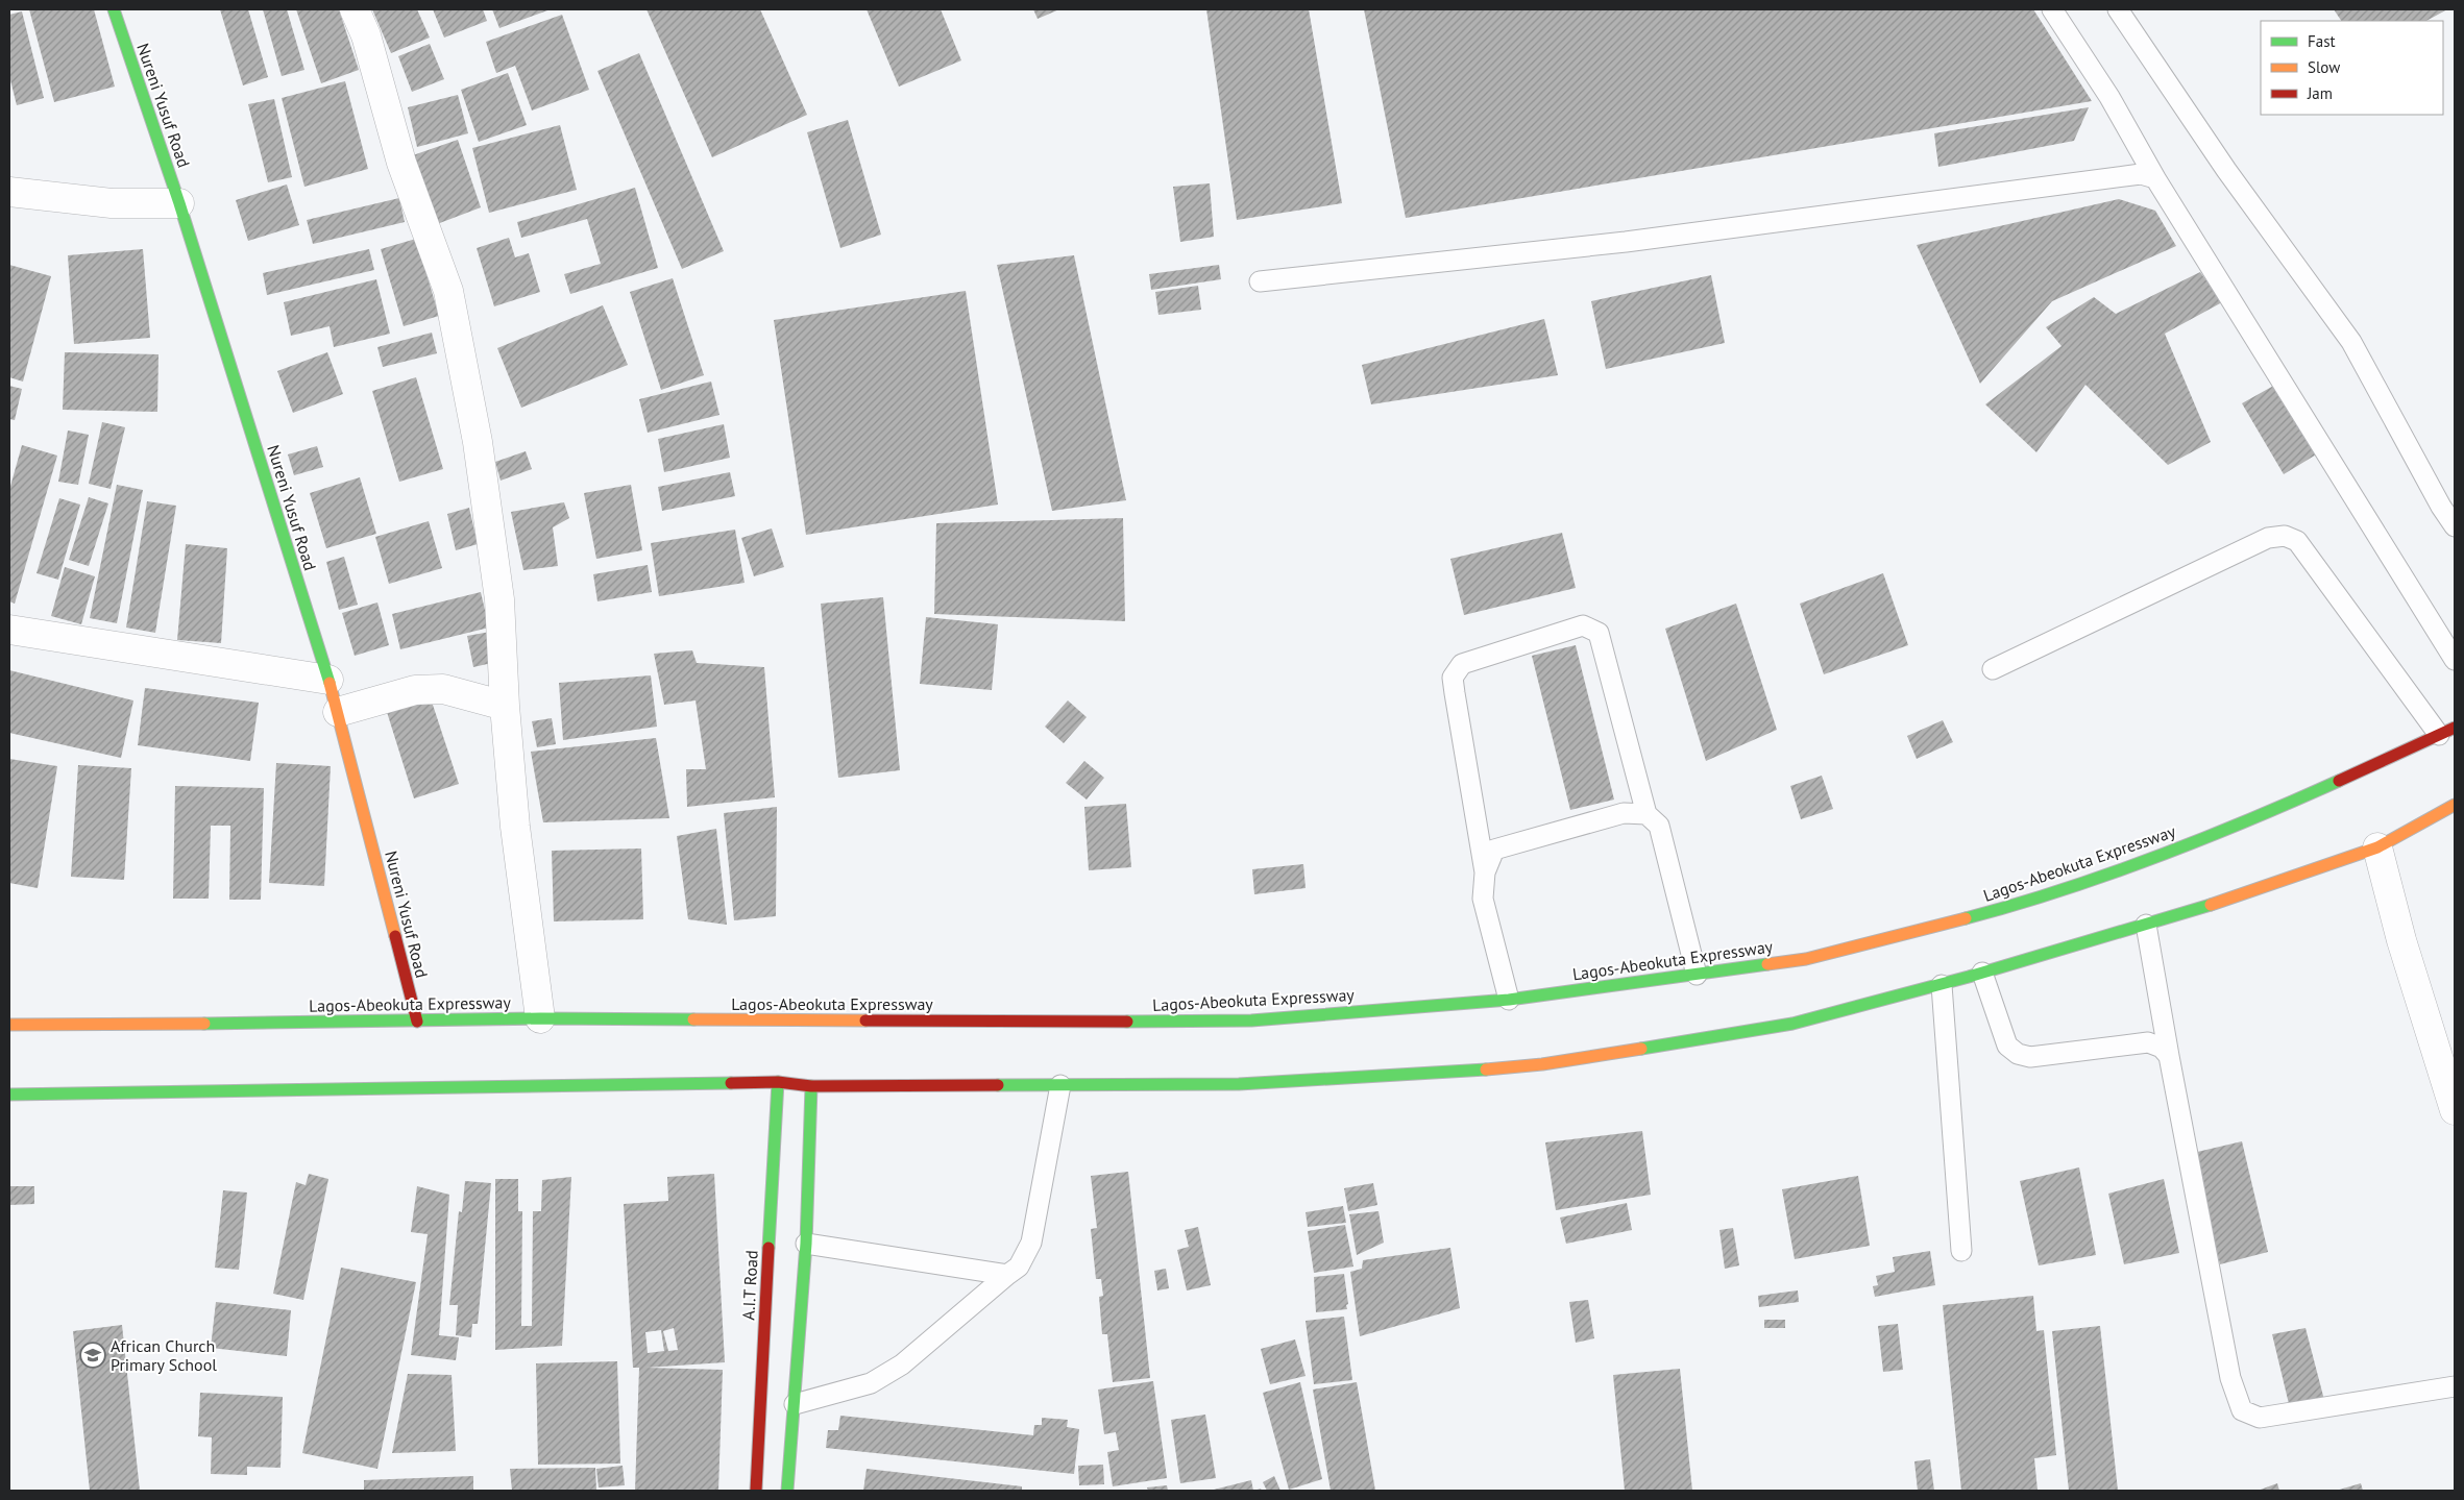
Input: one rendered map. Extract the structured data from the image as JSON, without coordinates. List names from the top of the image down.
{
  "streets": {
    "main road": ["Nureni Yusuf Road", "Lagos-Abeokuta Expressway", "A.I.T Road"]
  },
  "crossings": [
    ["Nureni Yusuf Road", "Lagos-Abeokuta Expressway"]
  ],
  "places": {
    "school or university": ["African Church Primary School"]
  },
  "legend": ["Fast", "Slow", "Jam"]
}
